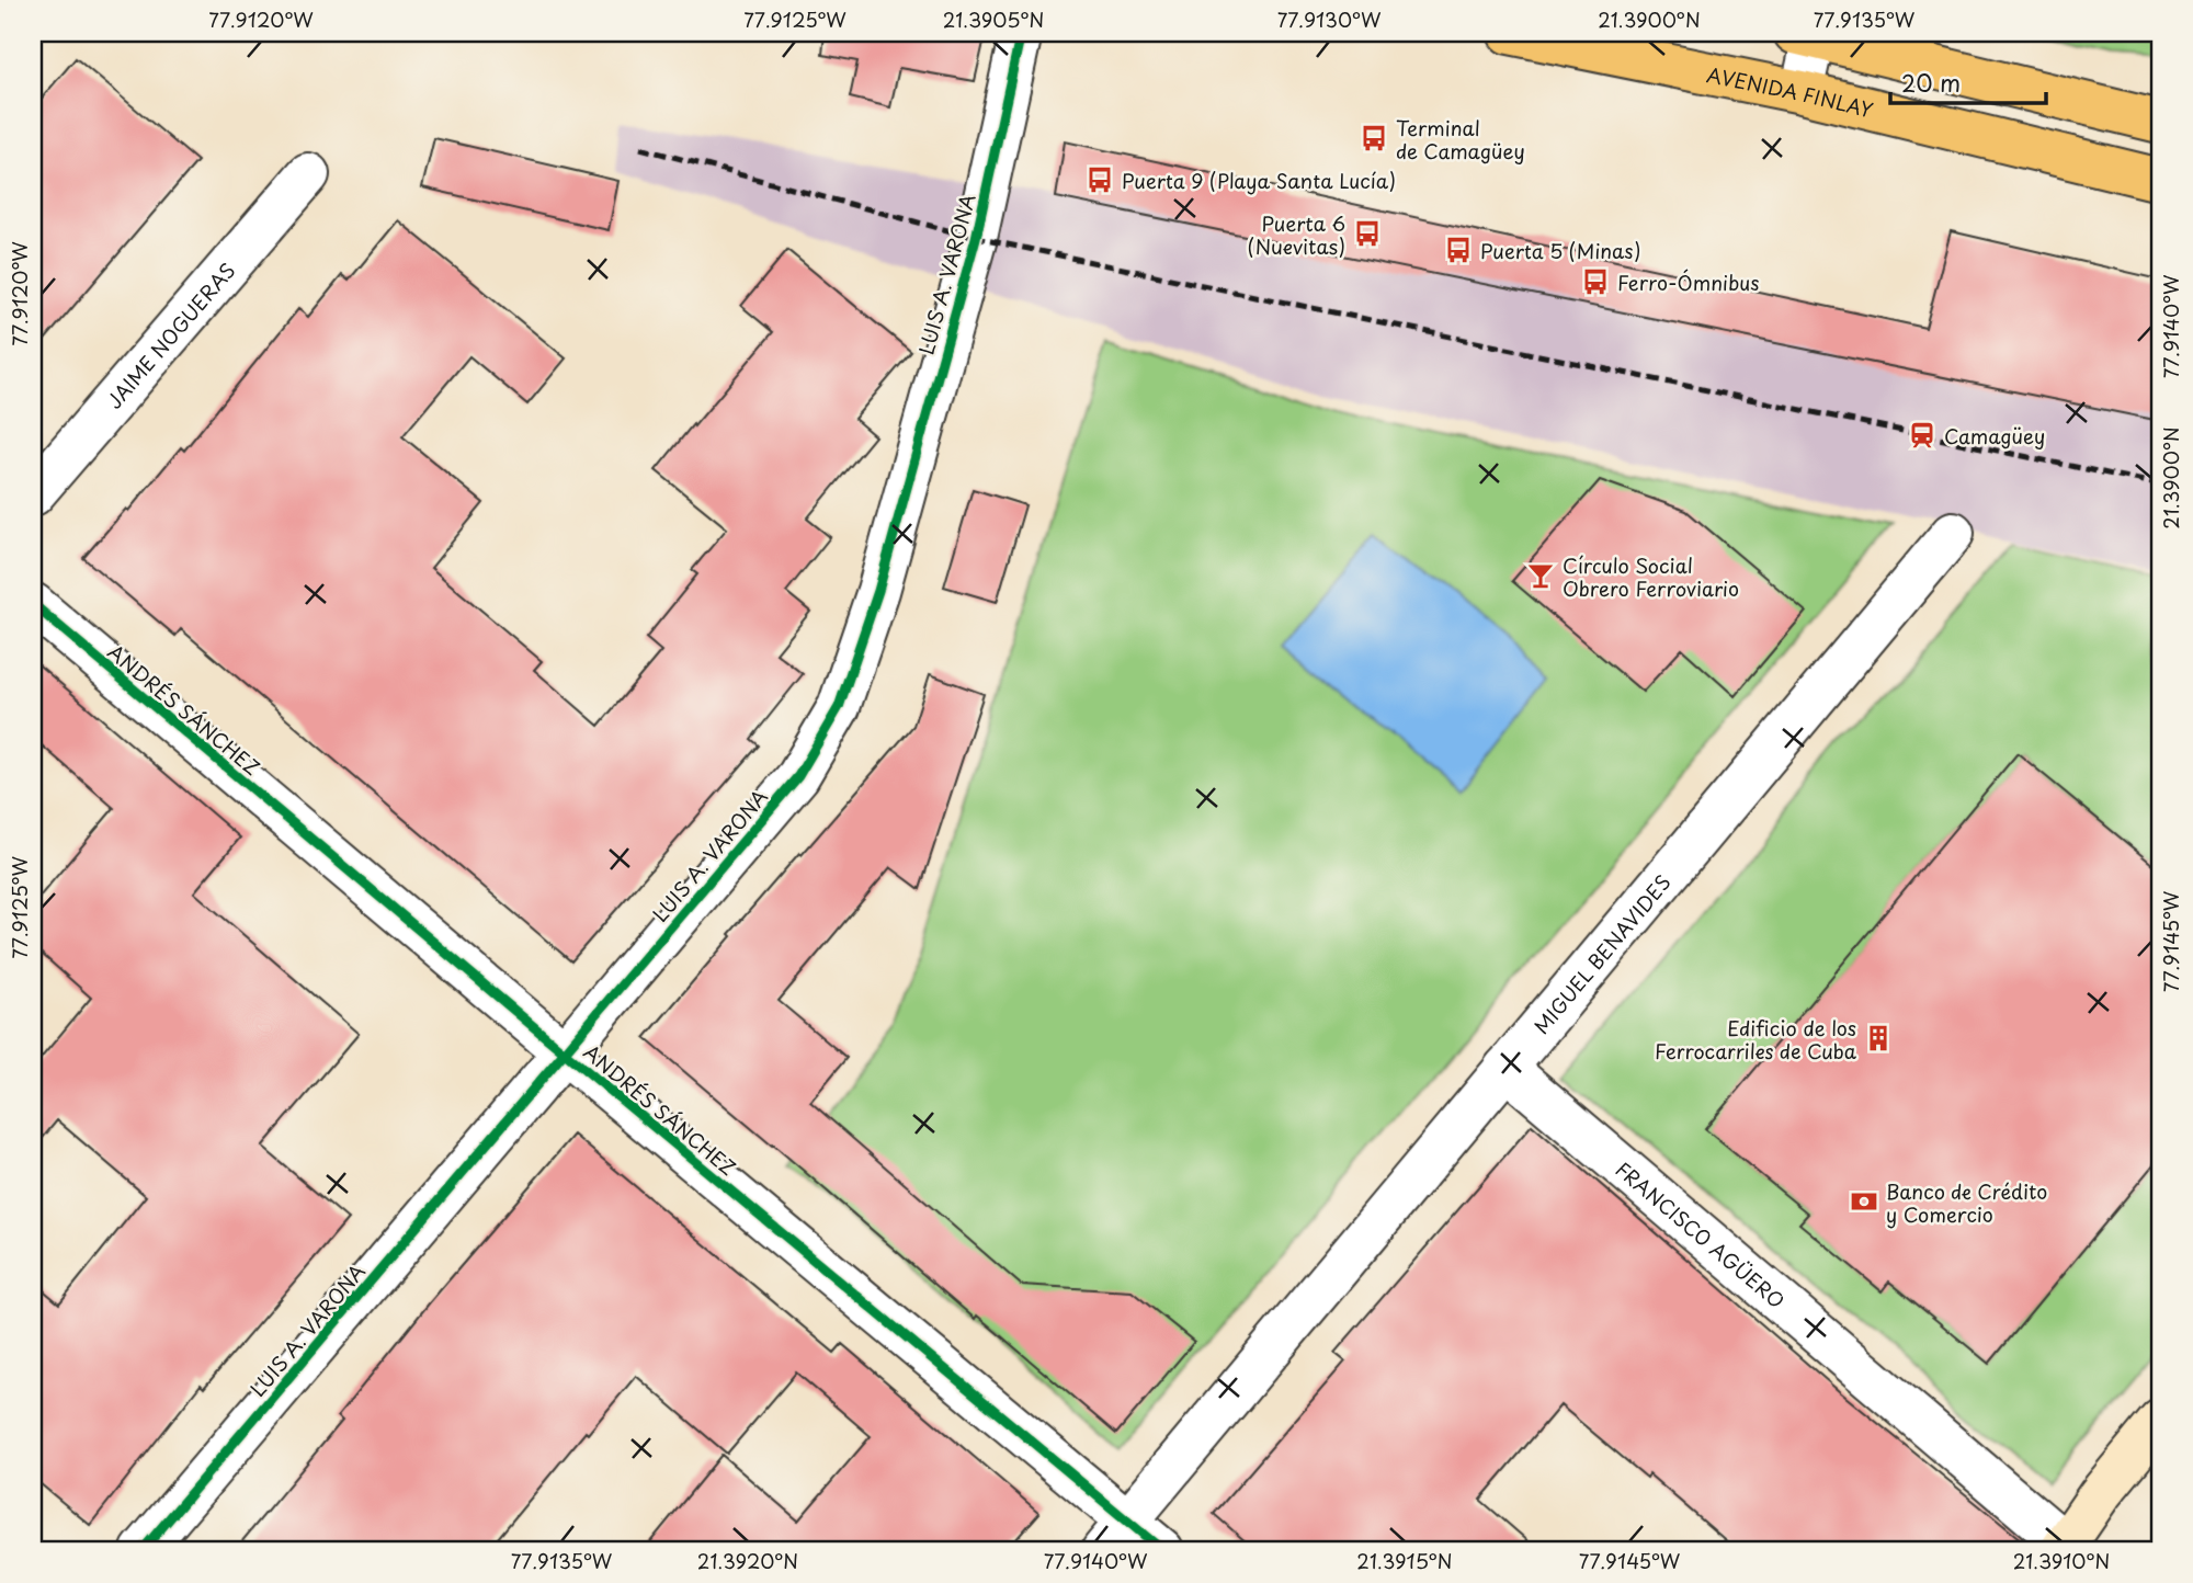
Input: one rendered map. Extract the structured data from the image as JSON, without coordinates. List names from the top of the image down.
{
  "streets": {
    "main road": ["AVENIDA FINLAY"],
    "street": [
      "LUIS A. VARONA",
      "JAIME NOGUERAS",
      "ANDRÉS SÁNCHEZ",
      "MIGUEL BENAVIDES",
      "FRANCISCO AGÜERO"
    ]
  },
  "crossings": [
    ["LUIS A. VARONA", "ANDRÉS SÁNCHEZ"],
    ["ANDRÉS SÁNCHEZ", "MIGUEL BENAVIDES"],
    ["MIGUEL BENAVIDES", "FRANCISCO AGÜERO"]
  ],
  "places": {
    "bus stop": [
      "Terminal de Camagüey",
      "Puerta 9 (Playa Santa Lucía)",
      "Puerta 6 (Nuevitas)",
      "Puerta 5 (Minas)",
      "Ferro-Ómnibus"
    ],
    "station": ["Camagüey"],
    "bar": ["Círculo Social Obrero Ferroviario"],
    "building": ["Edificio de los Ferrocarriles de Cuba"],
    "bank": ["Banco de Crédito y Comercio"]
  },
  "scale_bar": "20 m",
  "coordinates": [
    "77.9120°W",
    "77.9125°W",
    "21.3905°N",
    "77.9130°W",
    "21.3900°N",
    "77.9135°W",
    "77.9140°W",
    "77.9145°W",
    "21.3920°N",
    "21.3915°N",
    "21.3910°N"
  ]
}
